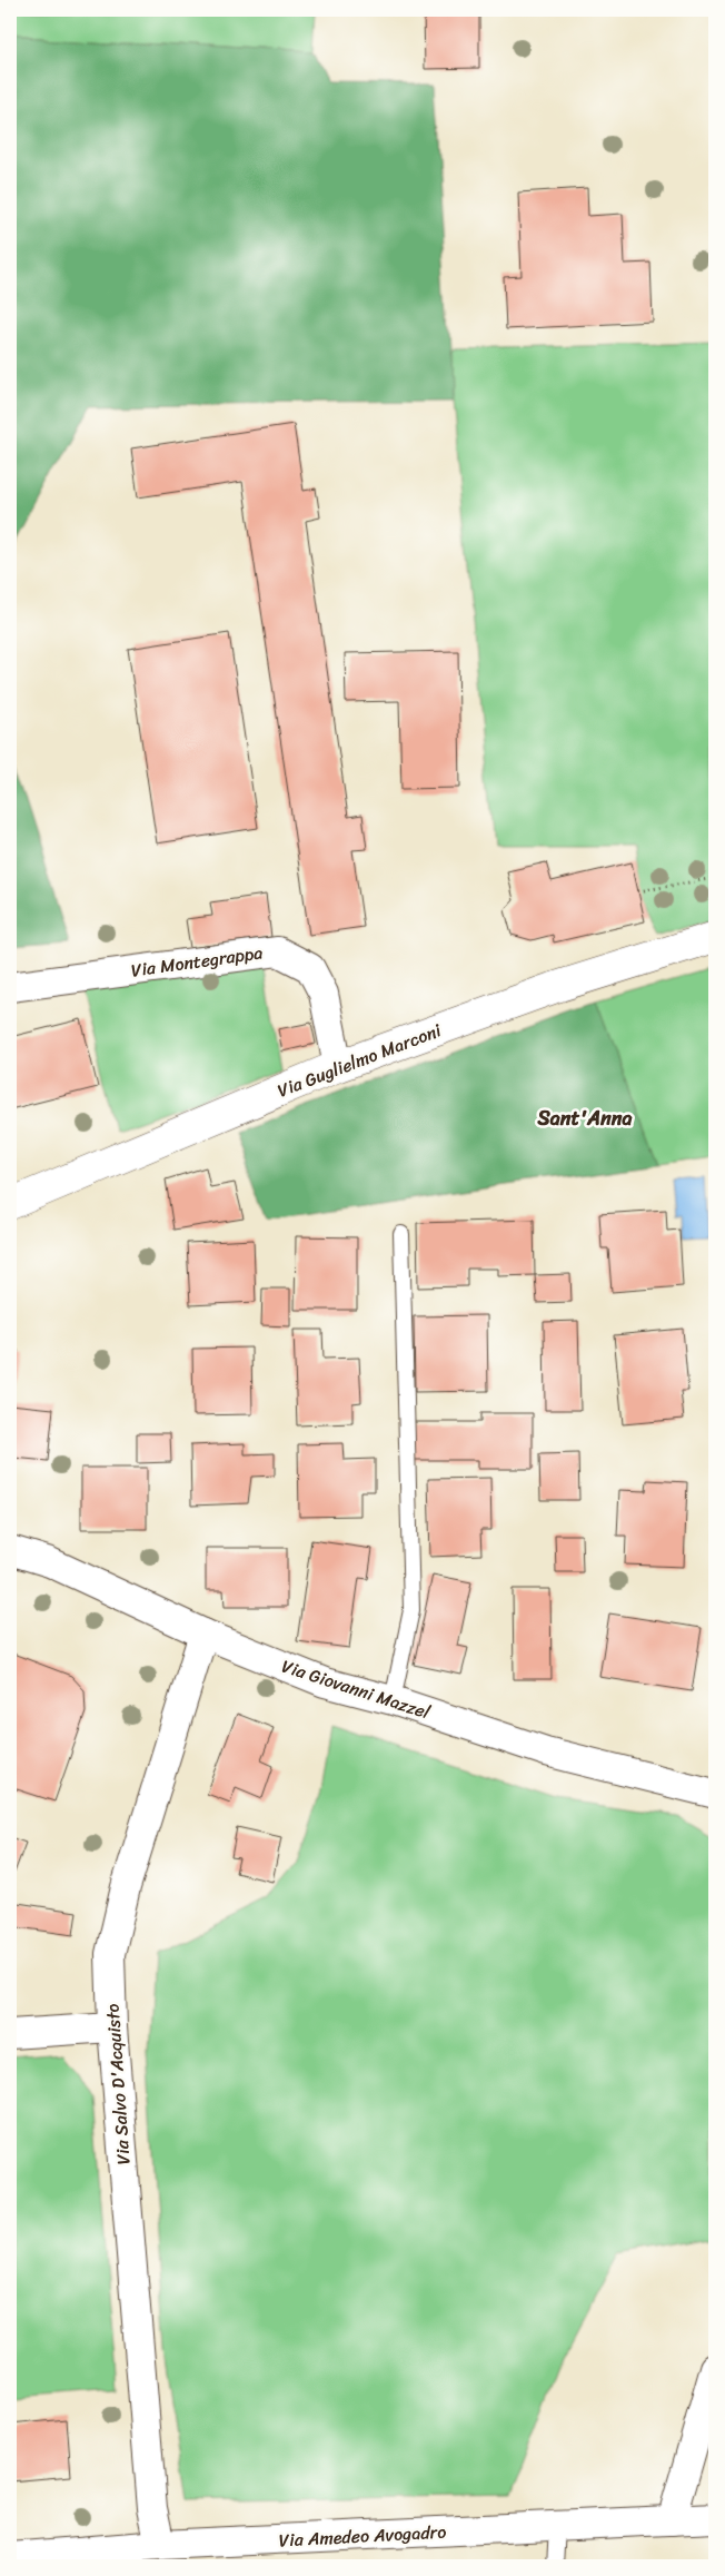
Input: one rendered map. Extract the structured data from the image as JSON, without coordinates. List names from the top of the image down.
{
  "streets": {
    "street": [
      "Via Montegrappa",
      "Via Guglielmo Marconi",
      "Via Giovanni Mazzel",
      "Via Salvo D'Acquisto",
      "Via Amedeo Avogadro"
    ]
  },
  "crossings": [
    ["Via Montegrappa", "Via Guglielmo Marconi"],
    ["Via Giovanni Mazzel", "Via Salvo D'Acquisto"],
    ["Via Salvo D'Acquisto", "Via Amedeo Avogadro"]
  ],
  "districts": ["Sant'Anna"]
}
